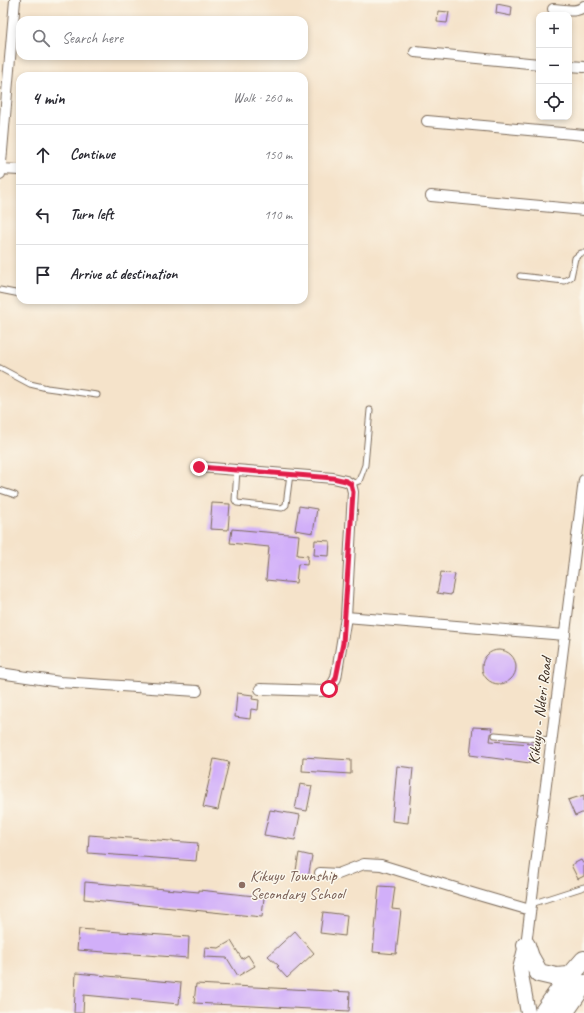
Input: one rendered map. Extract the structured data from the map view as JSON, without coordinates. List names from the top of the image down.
{
  "streets": {
    "street": ["Kikuyu - Nderi Road"]
  },
  "places": ["Kikuyu Township Secondary School"],
  "page": {
    "map_buttons": ["+", "−"],
    "search": "Search here",
    "heading": ["4 min", "Walk · 260 m"],
    "list": [
      ["Continue", "150 m"],
      ["Turn left", "110 m"],
      "Arrive at destination"
    ]
  }
}
